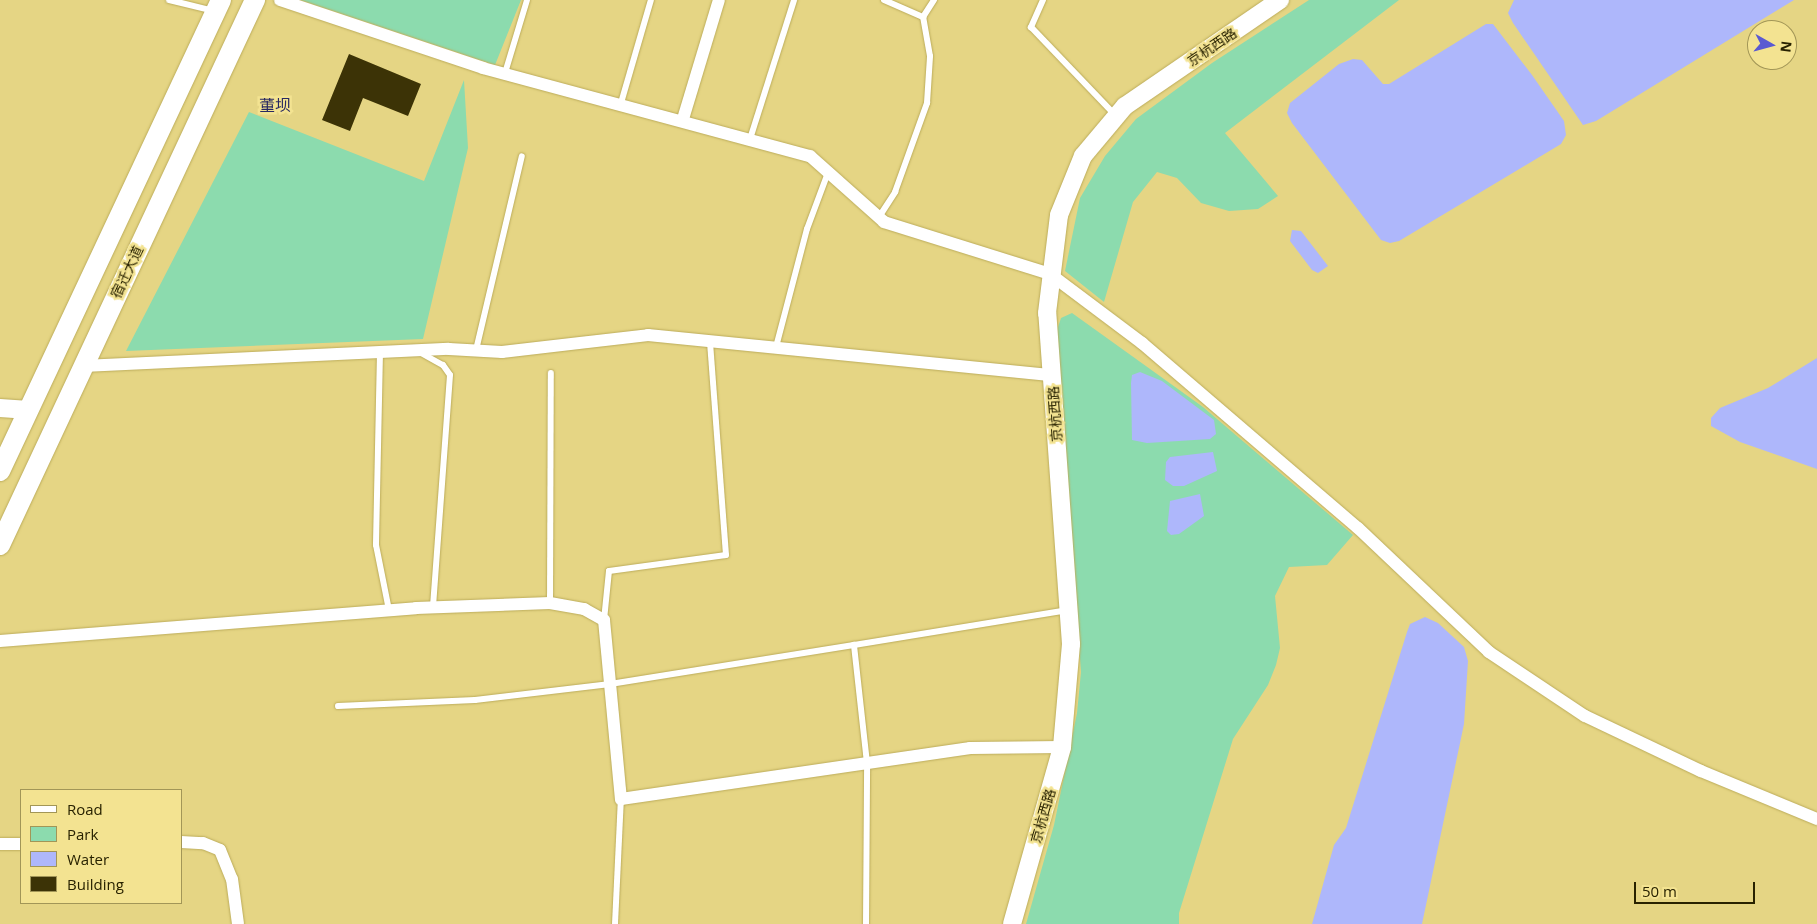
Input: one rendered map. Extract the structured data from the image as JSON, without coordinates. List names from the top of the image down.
{
  "streets": {
    "main road": ["京杭西路", "宿迁大道"]
  },
  "districts": ["董坝"],
  "legend": [
    "Road",
    "Park",
    "Water",
    "Building"
  ],
  "scale_bar": "50 m",
  "north": "right"
}
